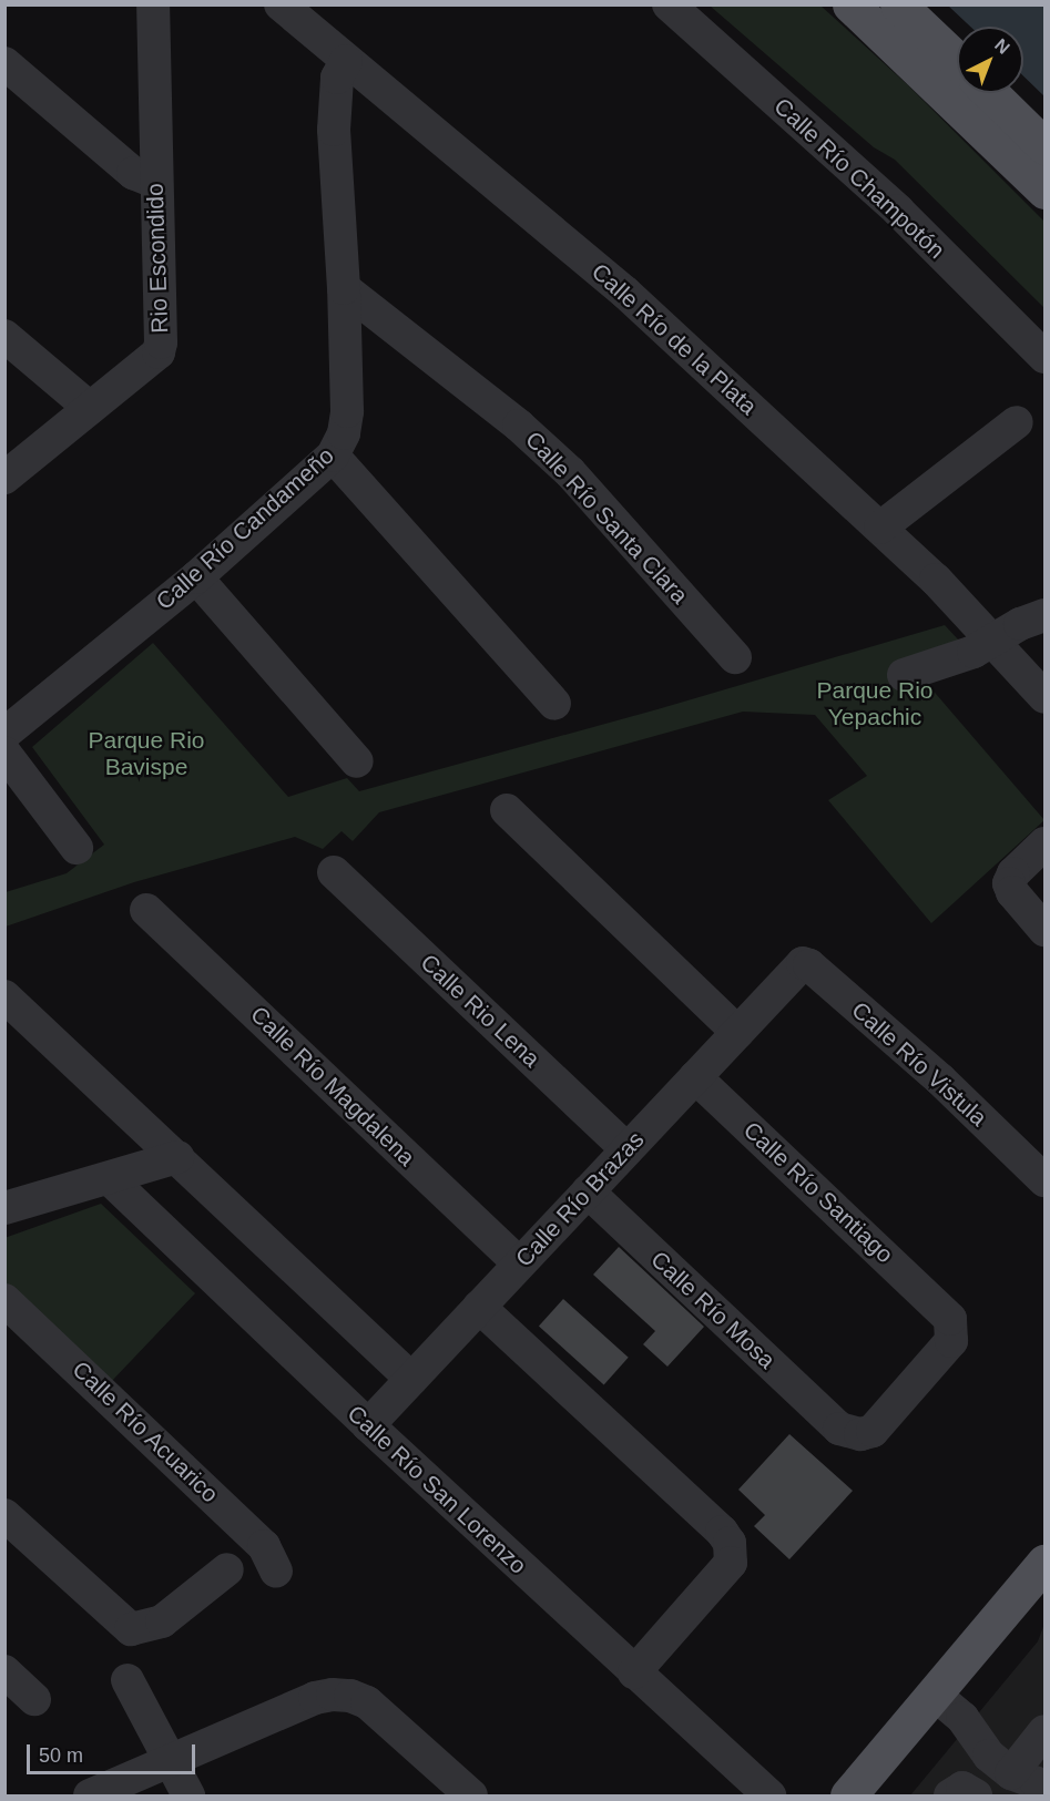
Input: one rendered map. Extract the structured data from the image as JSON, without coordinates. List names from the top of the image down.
{
  "streets": {
    "street": [
      "Calle Río Champotón",
      "Rio Escondido",
      "Calle Río de la Plata",
      "Calle Río Santa Clara",
      "Calle Río Candameño",
      "Calle Rio Lena",
      "Calle Río Vistula",
      "Calle Río Magdalena",
      "Calle Río Santiago",
      "Calle Río Brazas",
      "Calle Río Mosa",
      "Calle Río Acuarico",
      "Calle Río San Lorenzo"
    ]
  },
  "crossings": [
    ["Calle Río de la Plata", "Calle Río Candameño"],
    ["Calle Río Santa Clara", "Calle Río Candameño"],
    ["Calle Rio Lena", "Calle Río Brazas"],
    ["Calle Río Vistula", "Calle Río Brazas"],
    ["Calle Río Magdalena", "Calle Río Brazas"],
    ["Calle Río Santiago", "Calle Río Brazas"],
    ["Calle Río Santiago", "Calle Río Mosa"],
    ["Calle Río Brazas", "Calle Río Mosa"],
    ["Calle Río Brazas", "Calle Río San Lorenzo"]
  ],
  "parks": ["Parque Rio Yepachic", "Parque Rio Bavispe"],
  "scale_bar": "50 m",
  "north": "top right"
}
